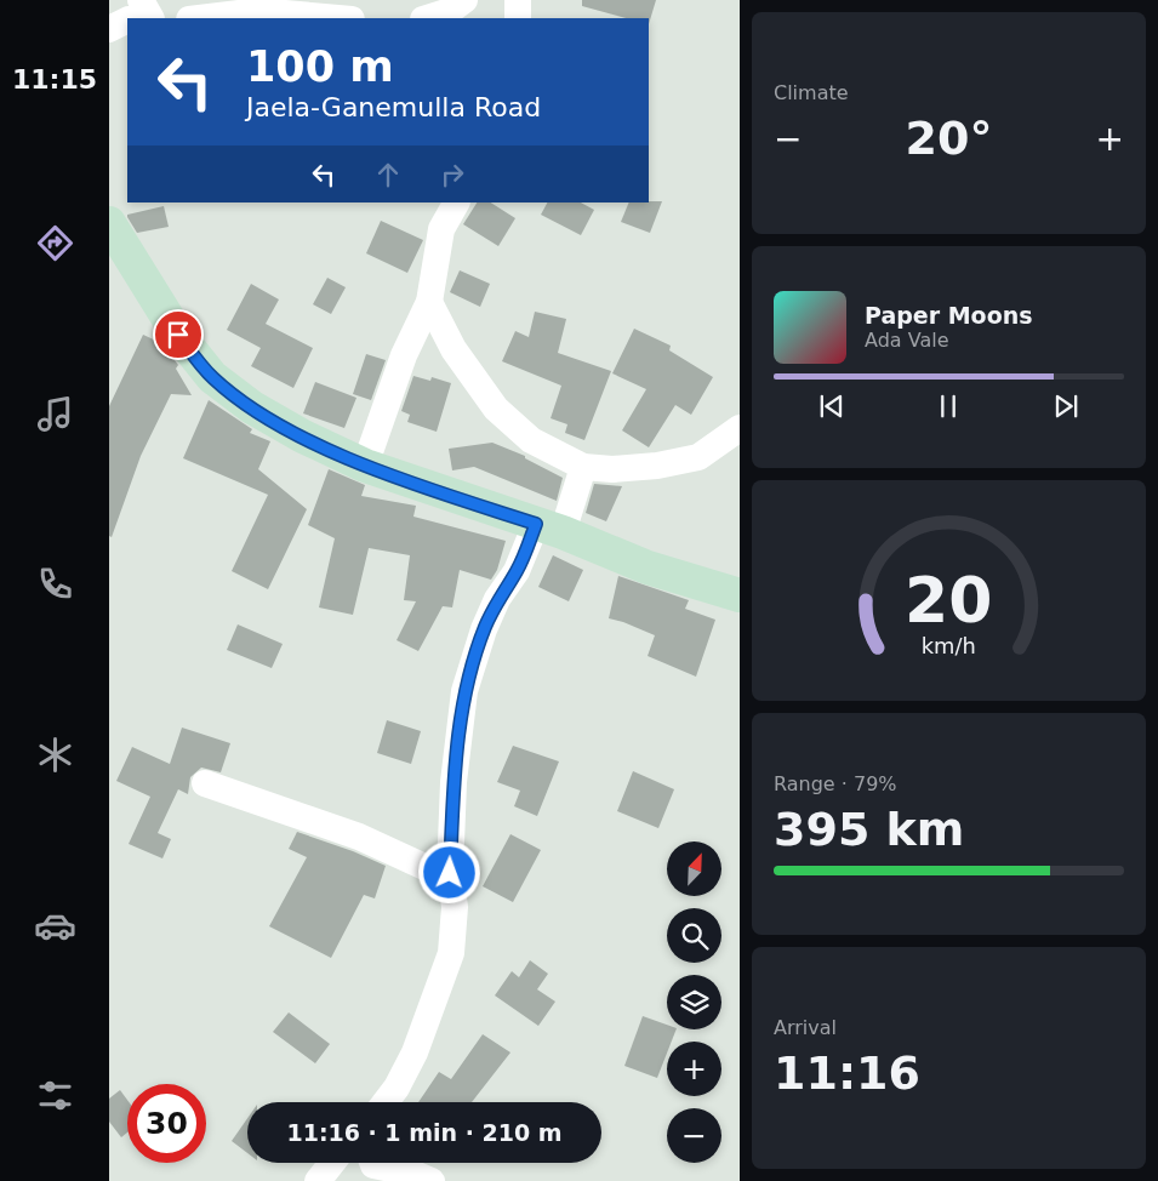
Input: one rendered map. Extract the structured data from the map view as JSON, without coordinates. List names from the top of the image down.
{
  "north": "top right",
  "page": {
    "tabs": "11:15",
    "tile": [
      "Climate",
      ["Range · 79%", "395 km"],
      ["Arrival", "11:16"]
    ],
    "turn": ["100 m", "Jaela-Ganemulla Road"],
    "heat": ["−", "20°", "+"],
    "song": ["Paper Moons", "Ada Vale"],
    "map_buttons": ["+", "−"],
    "limit": "30",
    "trip": "11:16 · 1 min · 210 m",
    "gauge": ["20", "km/h"]
  }
}
